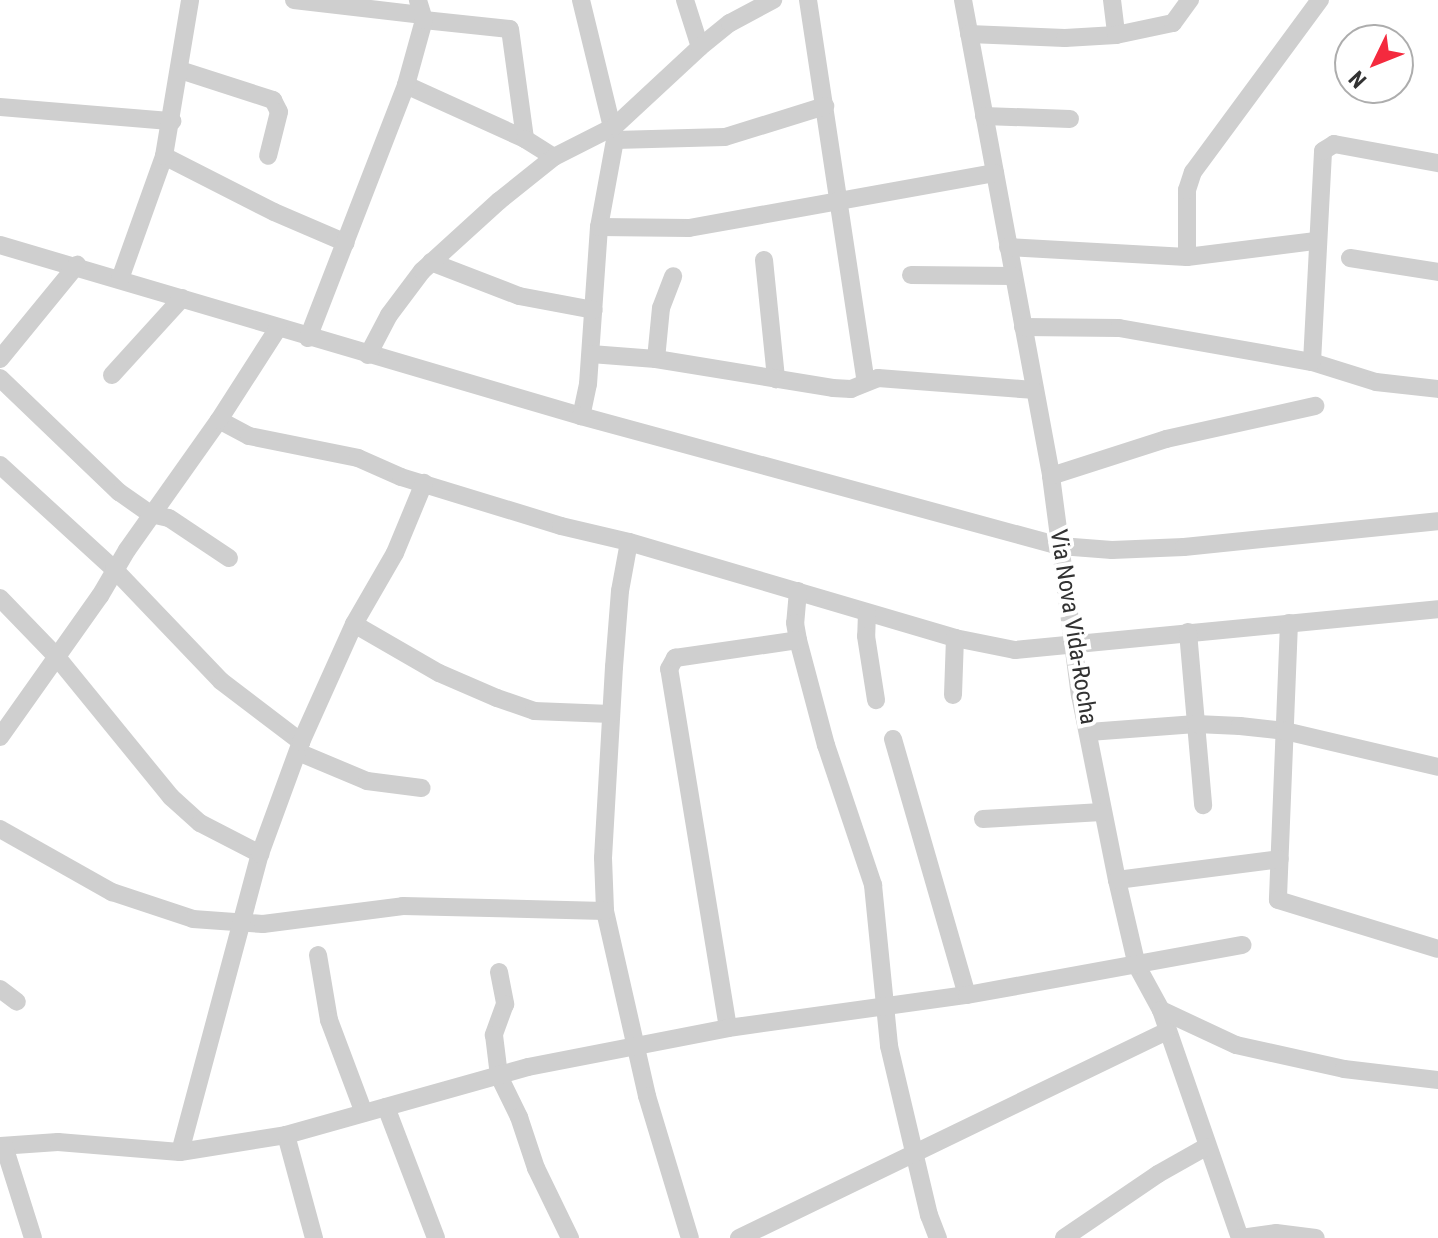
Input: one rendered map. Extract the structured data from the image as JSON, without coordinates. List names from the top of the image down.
{
  "streets": {
    "street": ["Via Nova Vida-Rocha"]
  },
  "north": "bottom left"
}
